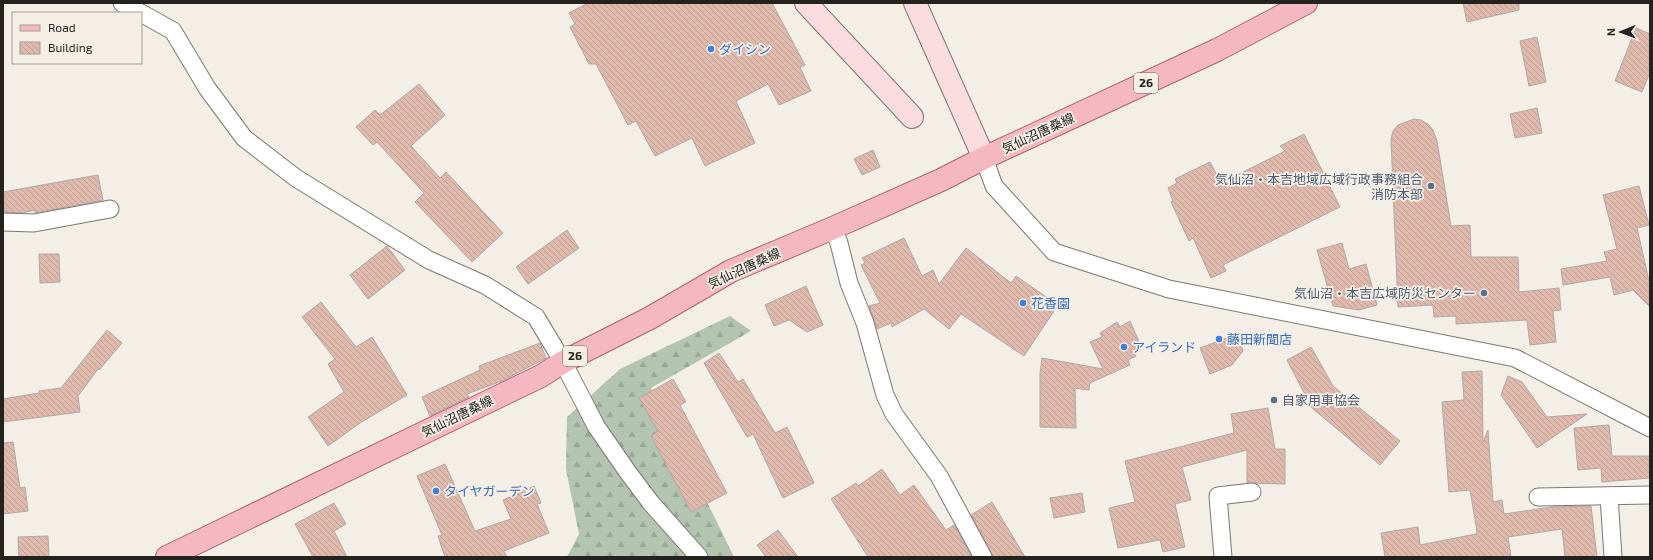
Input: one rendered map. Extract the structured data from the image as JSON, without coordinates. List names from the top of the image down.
{
  "streets": {
    "main road": ["26", "気仙沼唐桑線"]
  },
  "places": [
    "ダイシン",
    "気仙沼・本吉地域広域行政事務組合 消防本部",
    "気仙沼・本吉広域防災センター",
    "花香園",
    "藤田新聞店",
    "アイランド",
    "自家用車協会",
    "タイヤガーデン"
  ],
  "legend": ["Road", "Building"],
  "north": "left"
}
